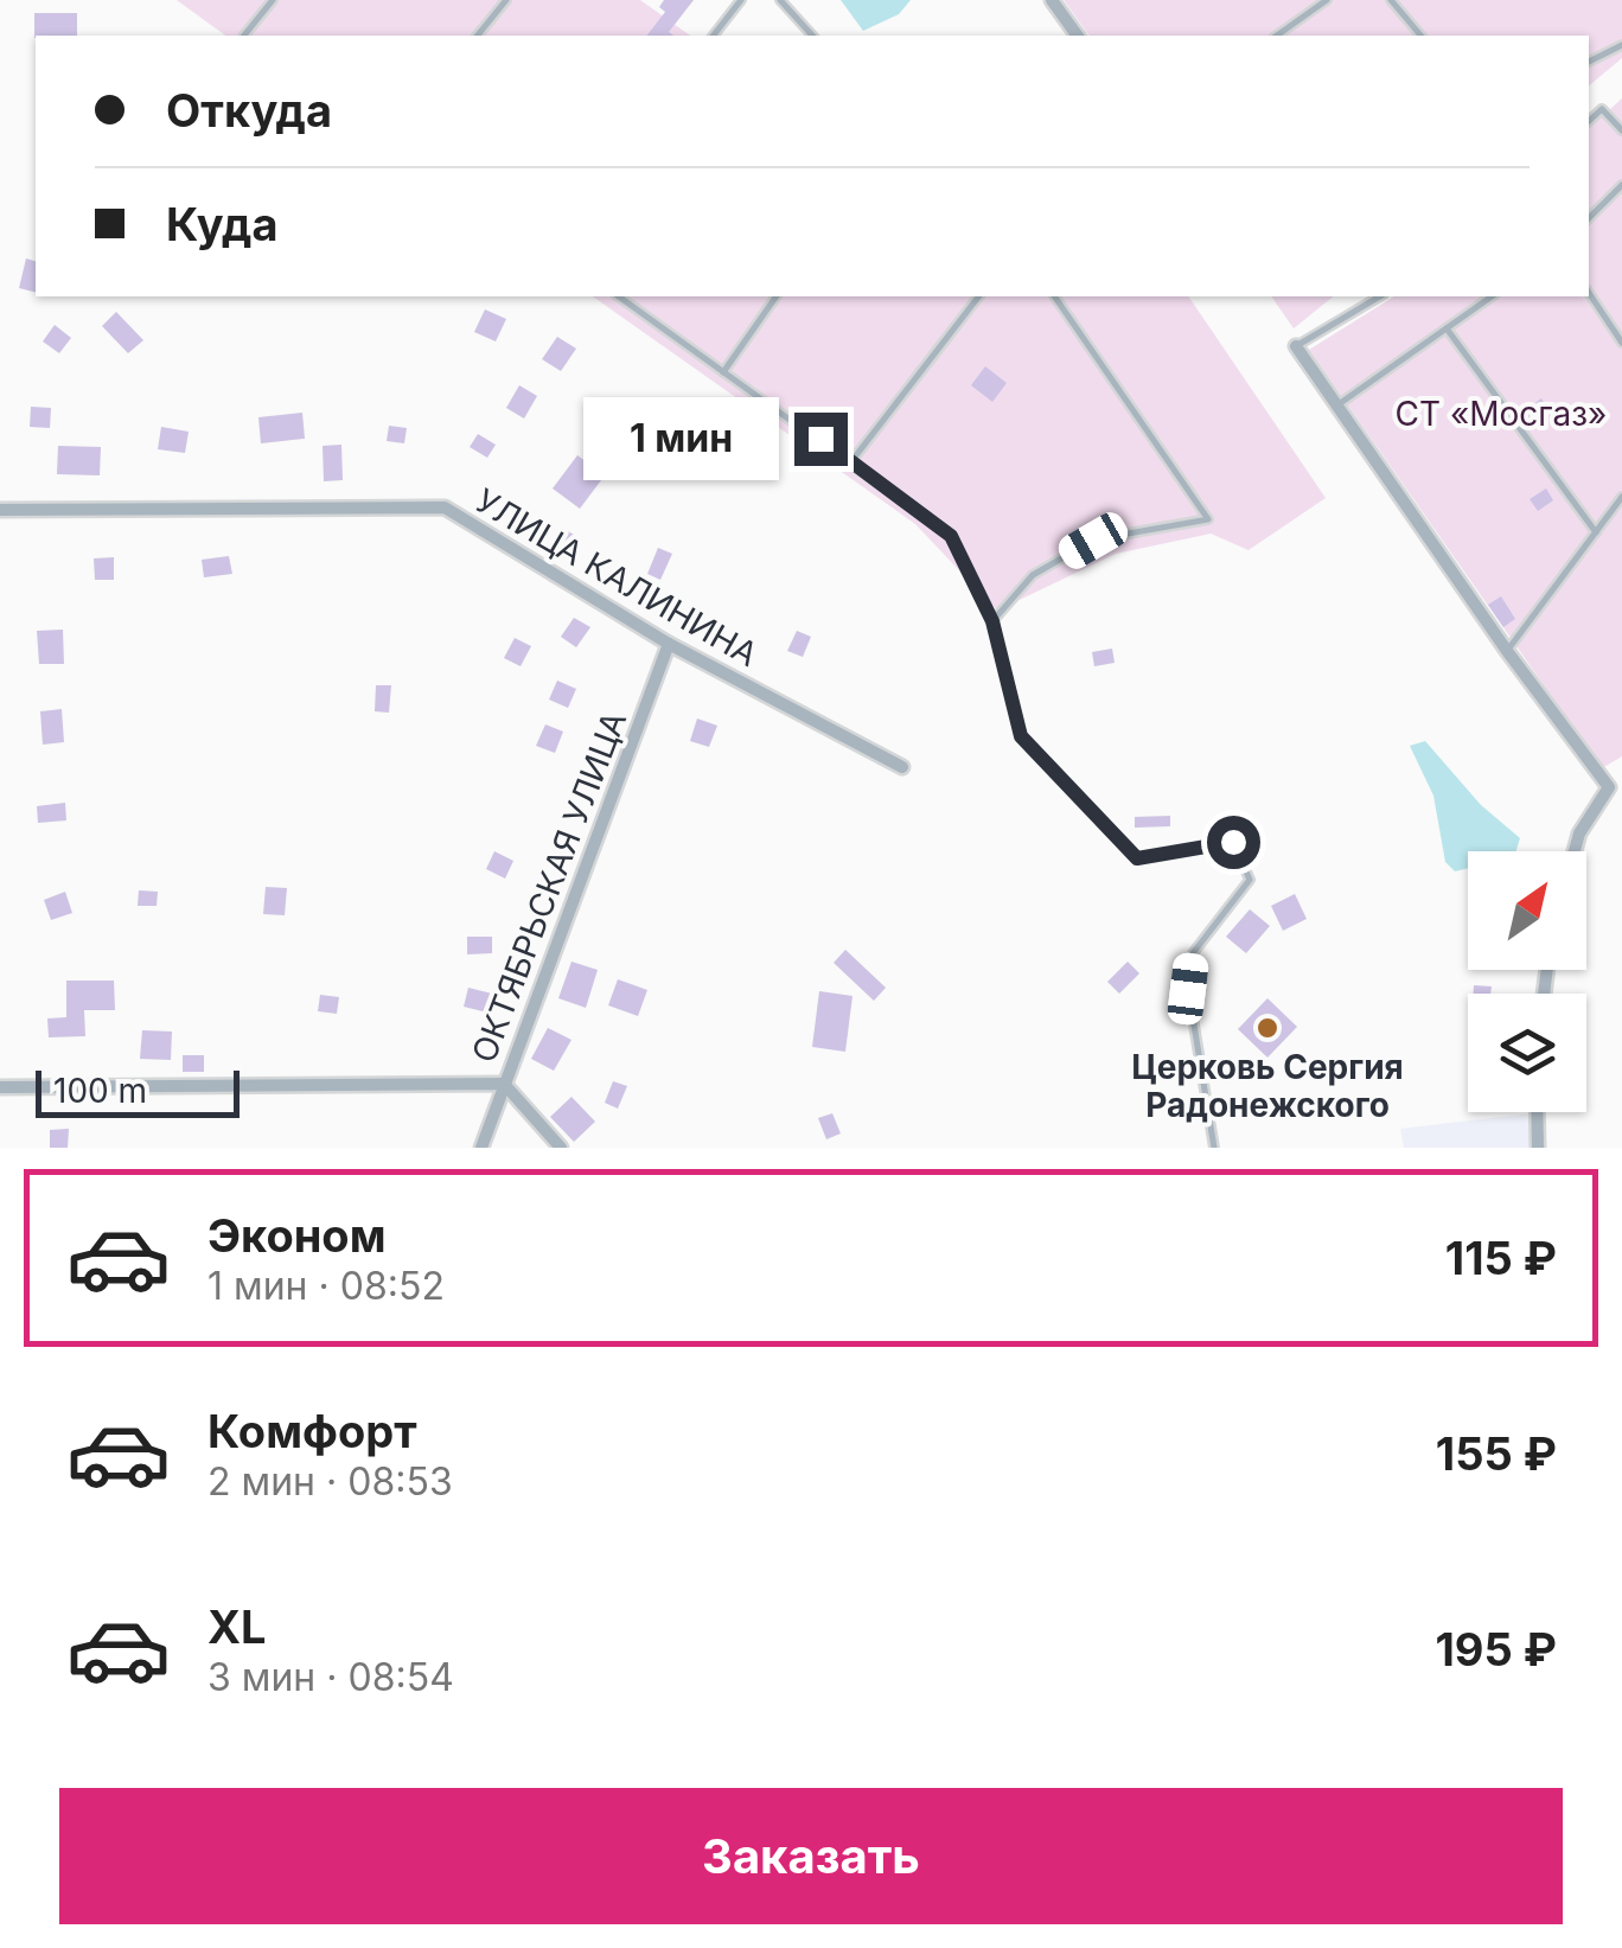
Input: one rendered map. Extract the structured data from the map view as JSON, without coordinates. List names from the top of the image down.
{
  "streets": {
    "street": ["УЛИЦА КАЛИНИНА", "ОКТЯБРЬСКАЯ УЛИЦА"]
  },
  "crossings": [
    ["УЛИЦА КАЛИНИНА", "ОКТЯБРЬСКАЯ УЛИЦА"]
  ],
  "parks": ["СТ «Мосгаз»"],
  "places": ["Церковь Сергия Радонежского"],
  "scale_bar": "100 m",
  "north": "top right",
  "page": {
    "banner": ["Откуда", "Куда"],
    "bubble": "1 мин",
    "scale": "100 m",
    "list": [
      {
        "name": "Эконом",
        "note": "1 мин · 08:52",
        "value": "115 ₽"
      },
      {
        "name": "Комфорт",
        "note": "2 мин · 08:53",
        "value": "155 ₽"
      },
      {
        "name": "XL",
        "note": "3 мин · 08:54",
        "value": "195 ₽"
      }
    ],
    "buttons": "Заказать"
  }
}
